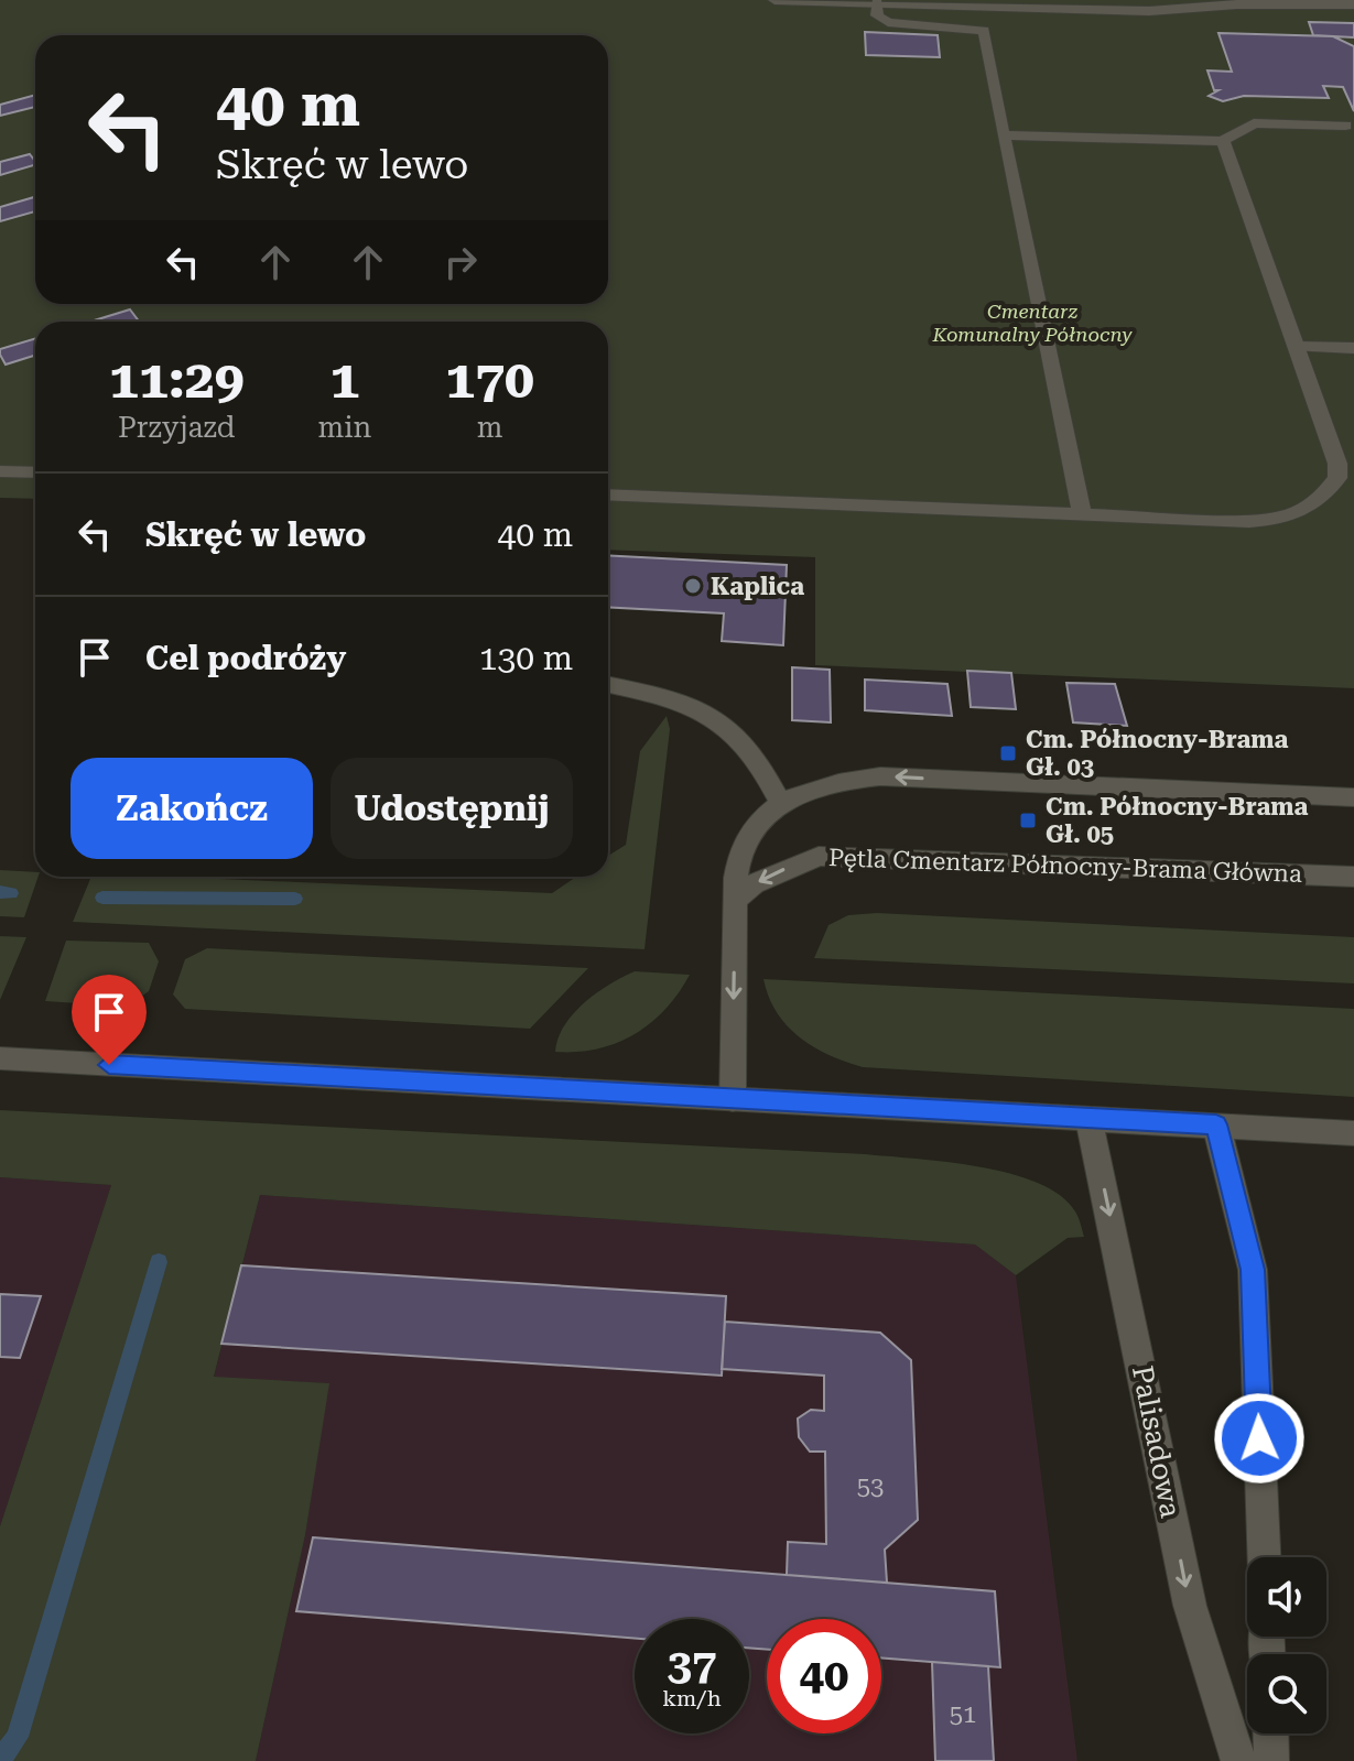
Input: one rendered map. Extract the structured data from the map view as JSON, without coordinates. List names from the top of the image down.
{
  "streets": {
    "street": ["Pętla Cmentarz Północny-Brama Główna", "Palisadowa"]
  },
  "parks": ["Cmentarz Komunalny Północny"],
  "places": {
    "other": ["Kaplica"],
    "transit": ["Cm. Północny-Brama Gł. 03", "Cm. Północny-Brama Gł. 05"]
  },
  "house_numbers": ["53", "51"],
  "page": {
    "turn": ["40 m", "Skręć w lewo"],
    "eta": [
      "11:29",
      "Przyjazd",
      "1",
      "min",
      "170",
      "m"
    ],
    "list": [
      {
        "name": "Skręć w lewo",
        "value": "40 m"
      },
      {
        "name": "Cel podróży",
        "value": "130 m"
      }
    ],
    "buttons": ["Zakończ", "Udostępnij"],
    "speed": "37 km/h",
    "limit": "40"
  }
}
